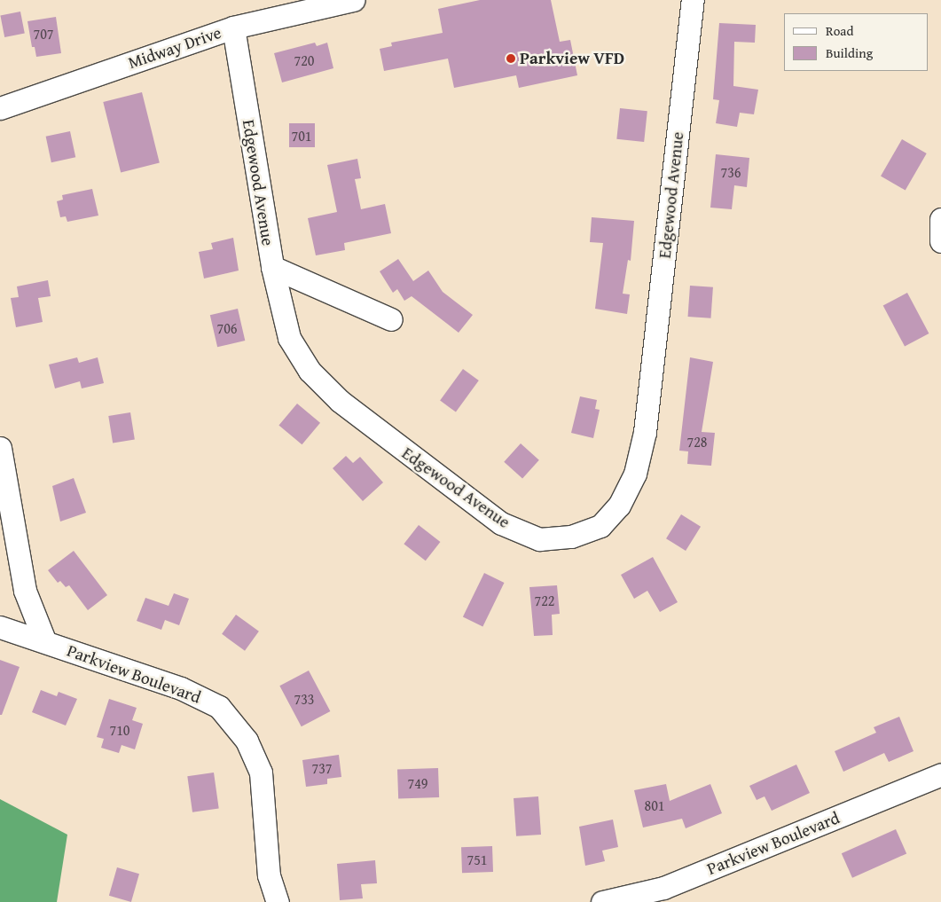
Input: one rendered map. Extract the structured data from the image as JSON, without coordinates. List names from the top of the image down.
{
  "streets": {
    "street": ["Midway Drive", "Edgewood Avenue", "Parkview Boulevard"]
  },
  "crossings": [
    ["Midway Drive", "Edgewood Avenue"]
  ],
  "places": ["Parkview VFD"],
  "house_numbers": [
    "707",
    "720",
    "701",
    "736",
    "706",
    "728",
    "722",
    "733",
    "710",
    "737",
    "749",
    "801",
    "751"
  ],
  "legend": ["Road", "Building"]
}
